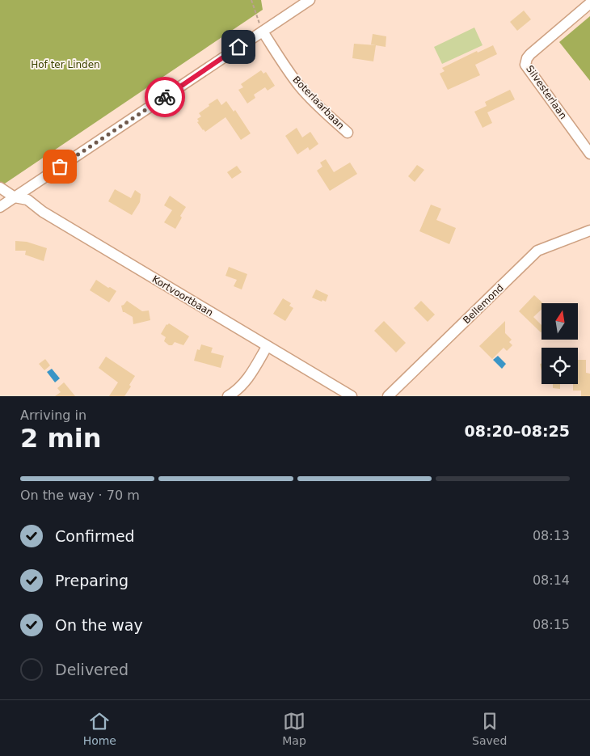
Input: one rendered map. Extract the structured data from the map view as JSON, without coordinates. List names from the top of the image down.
{
  "streets": {
    "street": [
      "Silvesterlaan",
      "Boterlaarbaan",
      "Kortvoortbaan",
      "Bellemond"
    ]
  },
  "parks": ["Hof ter Linden"],
  "north": "top",
  "page": {
    "heading": ["2 min", "Arriving in", "08:20–08:25"],
    "bar": "On the way · 70 m",
    "list": [
      ["Confirmed", "08:13"],
      ["Preparing", "08:14"],
      ["On the way", "08:15"],
      "Delivered"
    ],
    "tabs": ["Home", "Map", "Saved"]
  }
}
